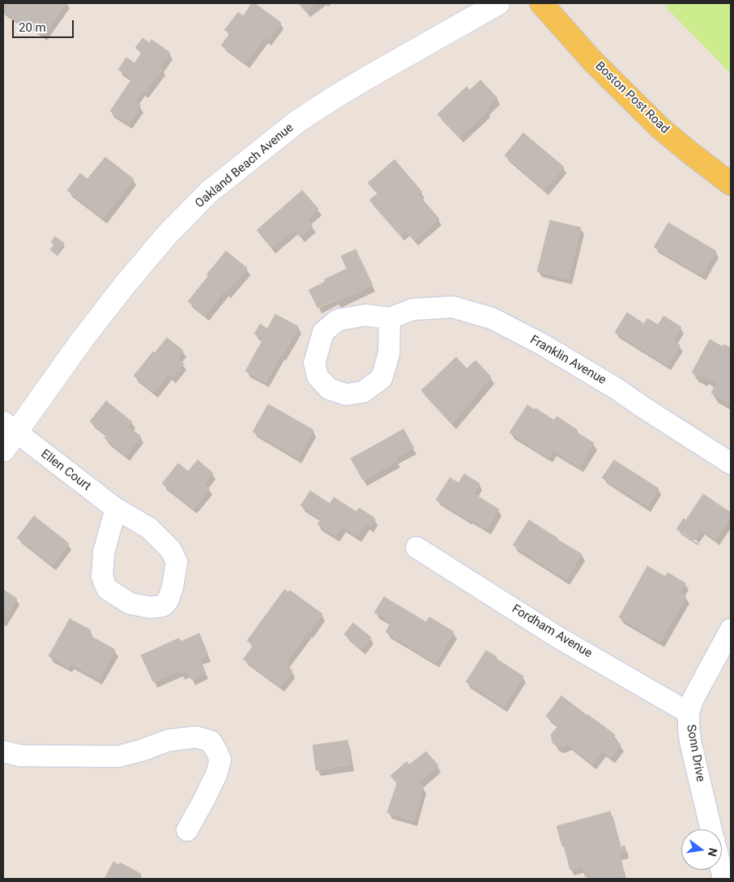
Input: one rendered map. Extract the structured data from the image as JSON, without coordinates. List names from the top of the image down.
{
  "streets": {
    "main road": ["Boston Post Road"],
    "street": [
      "Oakland Beach Avenue",
      "Franklin Avenue",
      "Ellen Court",
      "Fordham Avenue",
      "Sonn Drive"
    ]
  },
  "crossings": [
    ["Oakland Beach Avenue", "Ellen Court"],
    ["Fordham Avenue", "Sonn Drive"]
  ],
  "scale_bar": "20 m",
  "north": "right"
}
